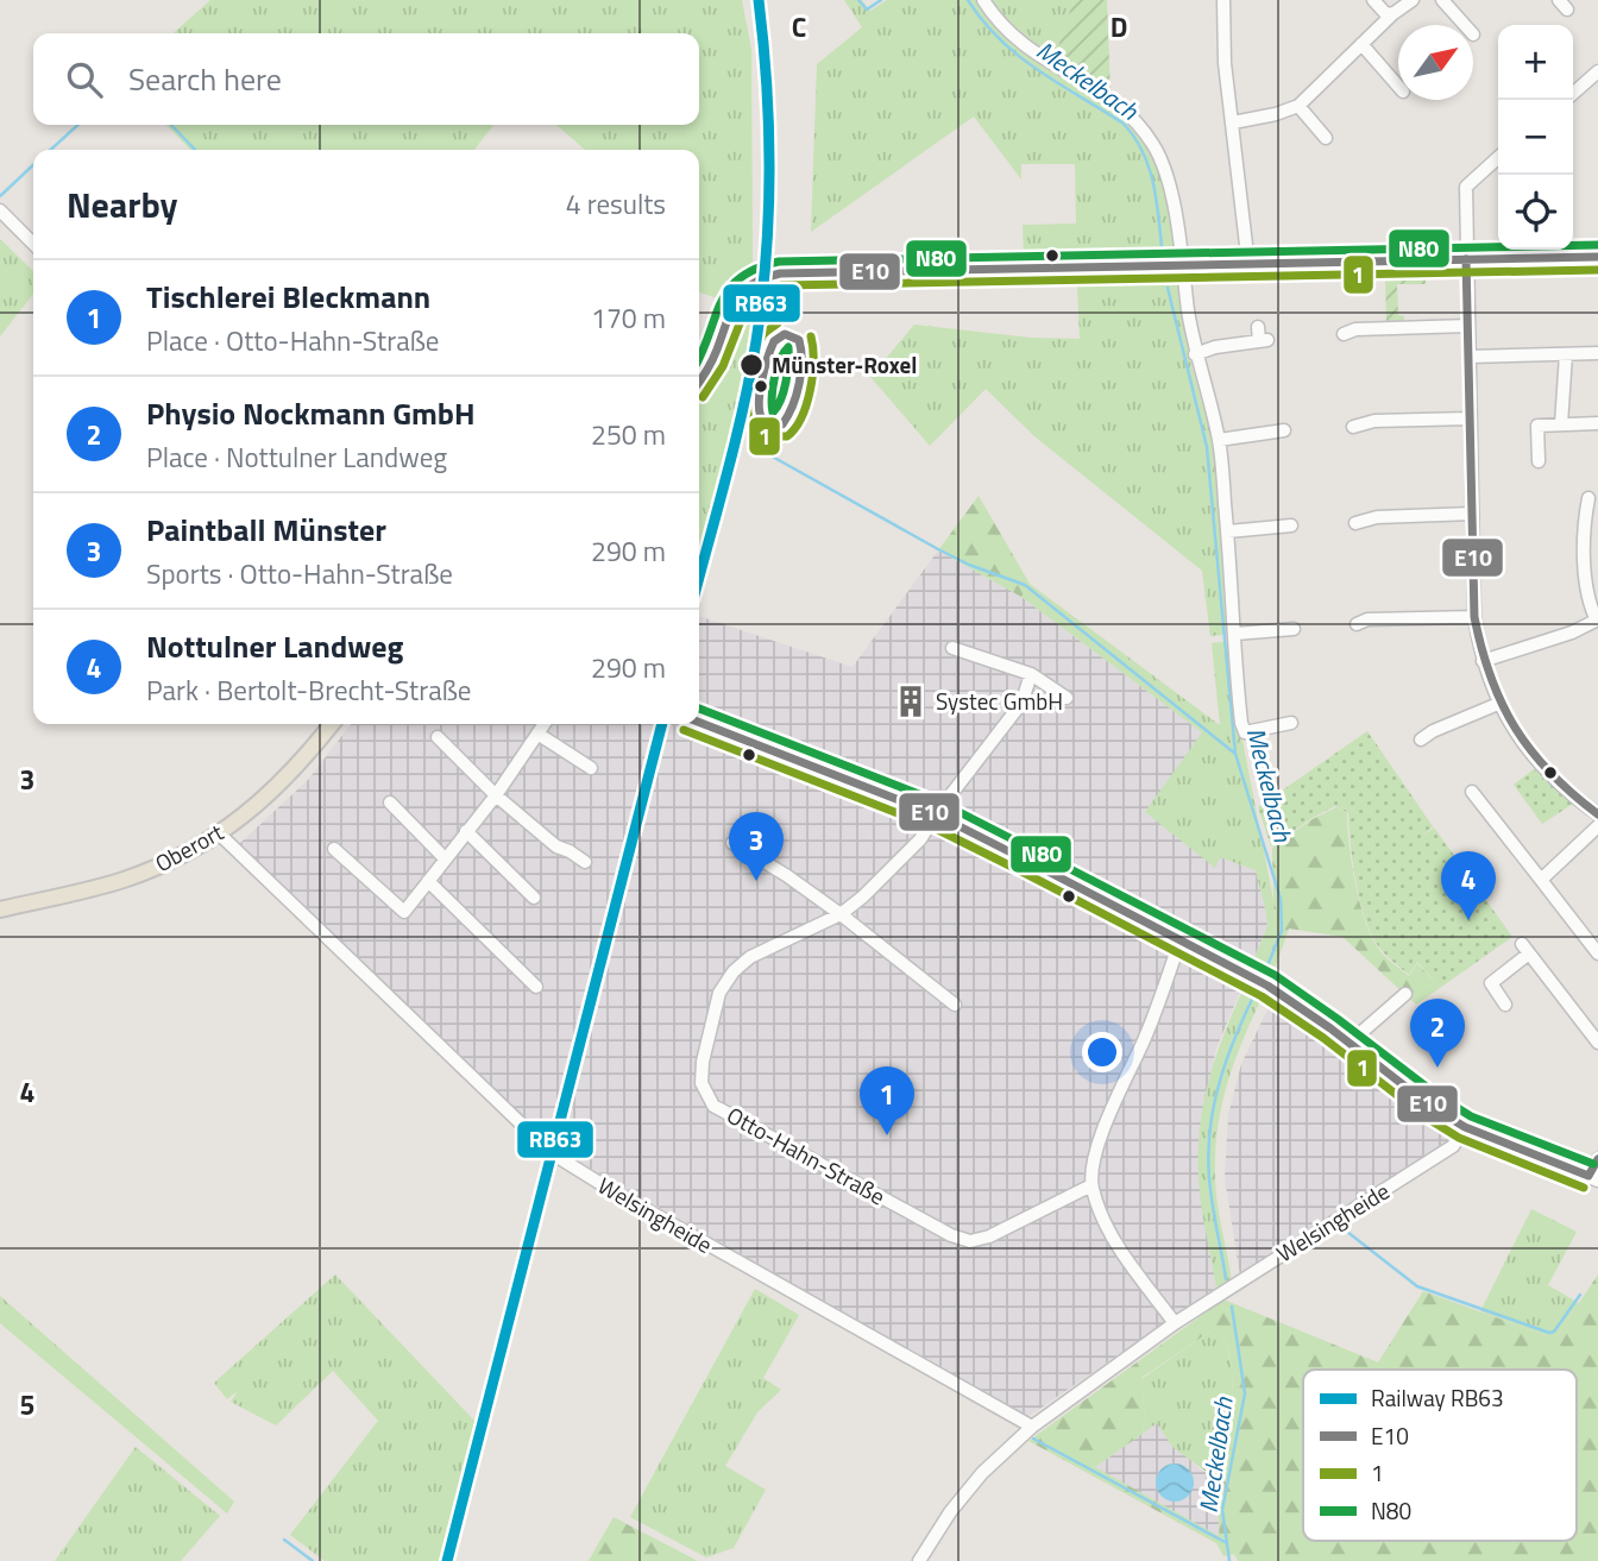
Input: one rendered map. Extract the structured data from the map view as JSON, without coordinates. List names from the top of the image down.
{
  "streets": {
    "main road": ["Oberort"],
    "street": ["Otto-Hahn-Straße", "Welsingheide"]
  },
  "crossings": [
    ["Oberort", "Welsingheide"]
  ],
  "water": ["Meckelbach"],
  "places": {
    "other": ["Münster-Roxel"],
    "building": ["Systec GmbH"]
  },
  "lines": [
    "rail line RB63",
    "transit line N80",
    "transit line E10",
    "transit line 1"
  ],
  "legend": [
    "Railway RB63",
    "E10",
    "1",
    "N80"
  ],
  "north": "top right",
  "page": {
    "map_buttons": ["+", "−"],
    "search": "Search here",
    "heading": ["Nearby", "4 results"],
    "list": [
      {
        "mark": "1",
        "name": "Tischlerei Bleckmann",
        "note": "Place · Otto-Hahn-Straße",
        "value": "170 m"
      },
      {
        "mark": "2",
        "name": "Physio Nockmann GmbH",
        "note": "Place · Nottulner Landweg",
        "value": "250 m"
      },
      {
        "mark": "3",
        "name": "Paintball Münster",
        "note": "Sports · Otto-Hahn-Straße",
        "value": "290 m"
      },
      {
        "mark": "4",
        "name": "Nottulner Landweg",
        "note": "Park · Bertolt-Brecht-Straße",
        "value": "290 m"
      }
    ],
    "pins": [
      "3",
      "4",
      "2",
      "1"
    ]
  },
  "grid": {
    "columns": ["C", "D"],
    "rows": ["3", "4", "5"]
  }
}
